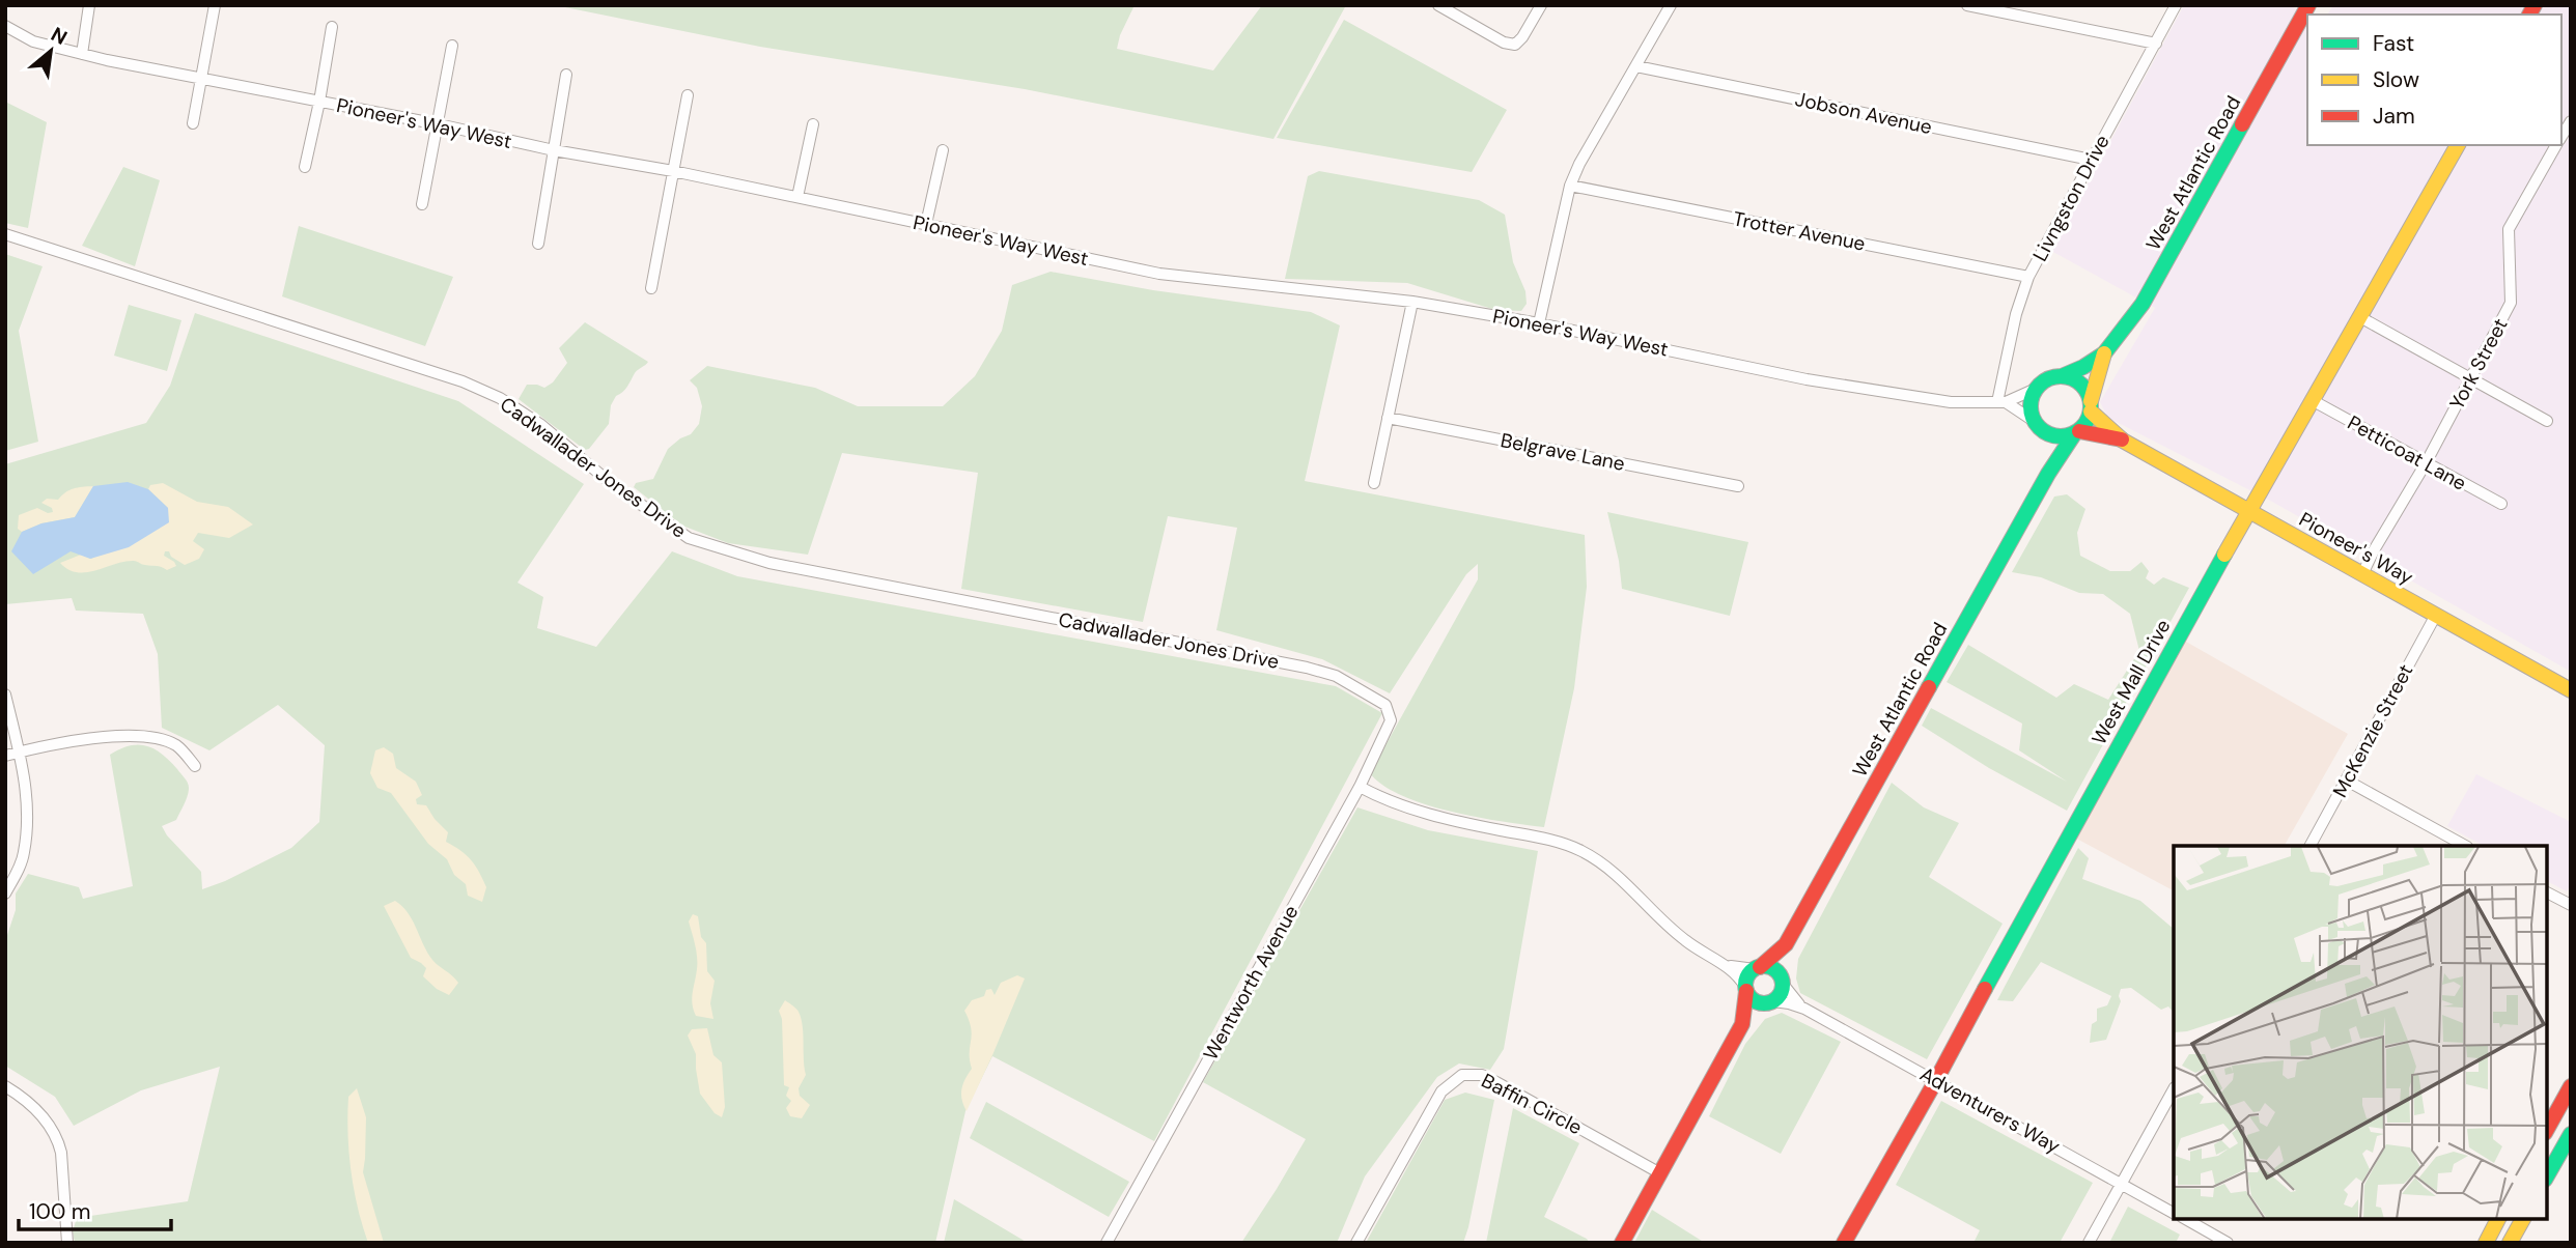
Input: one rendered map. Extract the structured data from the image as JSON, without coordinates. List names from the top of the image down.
{
  "streets": {
    "main road": ["West Atlantic Road", "Pioneer's Way", "West Mall Drive"],
    "street": [
      "Jobson Avenue",
      "Pioneer's Way West",
      "Livngston Drive",
      "Trotter Avenue",
      "York Street",
      "Belgrave Lane",
      "Petticoat Lane",
      "Cadwallader Jones Drive",
      "McKenzie Street",
      "Wentworth Avenue",
      "Baffin Circle",
      "Adventurers Way"
    ]
  },
  "crossings": [
    ["Jobson Avenue", "Livngston Drive"],
    ["Pioneer's Way West", "West Atlantic Road"],
    ["Pioneer's Way West", "Livngston Drive"],
    ["Pioneer's Way West", "Pioneer's Way"],
    ["West Atlantic Road", "Pioneer's Way"],
    ["West Atlantic Road", "Baffin Circle"],
    ["West Atlantic Road", "Adventurers Way"],
    ["Livngston Drive", "Trotter Avenue"],
    ["York Street", "Petticoat Lane"],
    ["York Street", "Pioneer's Way"],
    ["Petticoat Lane", "West Mall Drive"],
    ["Cadwallader Jones Drive", "Wentworth Avenue"],
    ["Pioneer's Way", "West Mall Drive"],
    ["Pioneer's Way", "McKenzie Street"],
    ["West Mall Drive", "Adventurers Way"]
  ],
  "legend": ["Fast", "Slow", "Jam"],
  "scale_bar": "100 m",
  "north": "top right"
}
